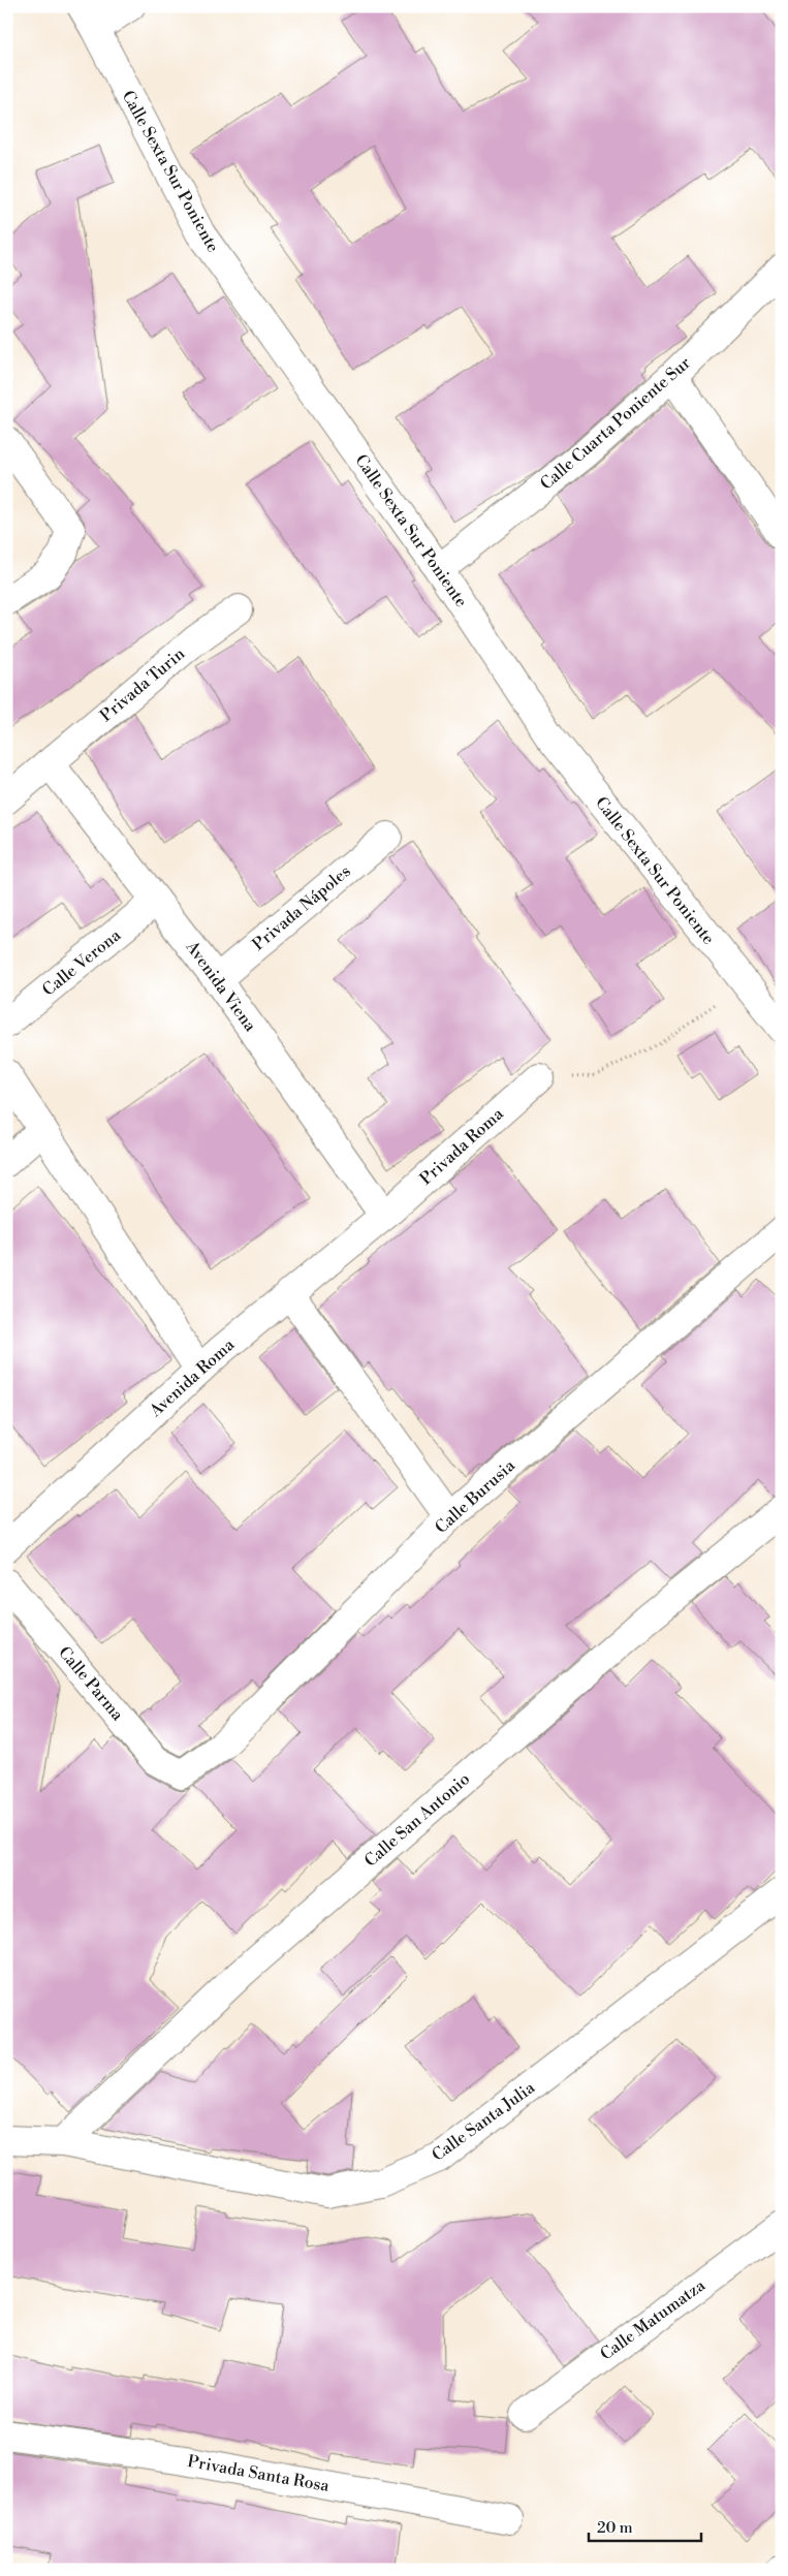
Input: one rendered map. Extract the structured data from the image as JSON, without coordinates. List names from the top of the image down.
{
  "streets": {
    "street": [
      "Calle Sexta Sur Poniente",
      "Calle Cuarta Poniente Sur",
      "Privada Turin",
      "Privada Nápoles",
      "Calle Verona",
      "Avenida Viena",
      "Privada Roma",
      "Avenida Roma",
      "Calle Burusia",
      "Calle Parma",
      "Calle San Antonio",
      "Calle Santa Julia",
      "Calle Matumatza",
      "Privada Santa Rosa"
    ]
  },
  "crossings": [
    ["Calle Sexta Sur Poniente", "Calle Cuarta Poniente Sur"],
    ["Privada Turin", "Avenida Viena"],
    ["Privada Nápoles", "Avenida Viena"],
    ["Calle Verona", "Avenida Viena"],
    ["Avenida Viena", "Privada Roma"],
    ["Avenida Viena", "Avenida Roma"],
    ["Privada Roma", "Avenida Roma"],
    ["Calle Burusia", "Calle Parma"],
    ["Calle San Antonio", "Calle Santa Julia"]
  ],
  "scale_bar": "20 m"
}
